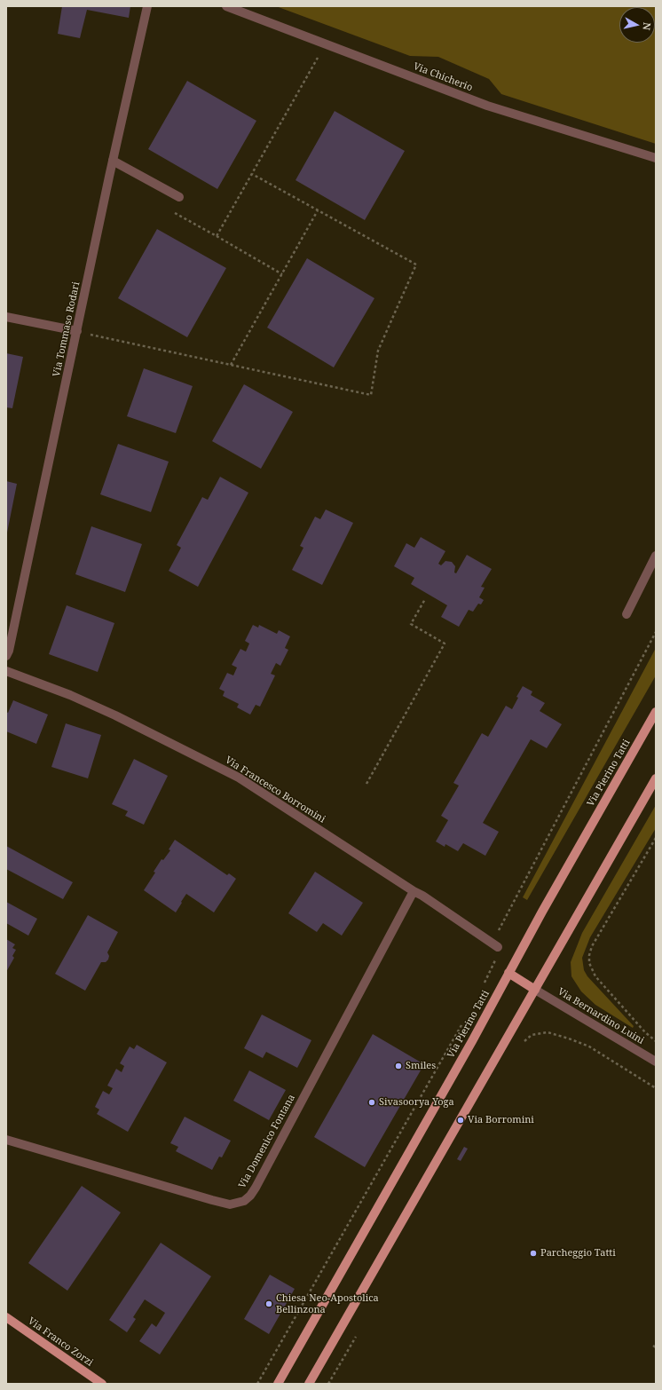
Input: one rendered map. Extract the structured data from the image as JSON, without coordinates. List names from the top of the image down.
{
  "streets": {
    "main road": ["Via Pierino Tatti", "Via Franco Zorzi"],
    "street": [
      "Via Chicherio",
      "Via Tommaso Rodari",
      "Via Francesco Borromini",
      "Via Bernardino Luini",
      "Via Domenico Fontana"
    ]
  },
  "crossings": [
    ["Via Francesco Borromini", "Via Domenico Fontana"]
  ],
  "places": [
    "Smiles",
    "Sivasoorya Yoga",
    "Via Borromini",
    "Parcheggio Tatti",
    "Chiesa Neo-Apostolica Bellinzona"
  ],
  "north": "right"
}
